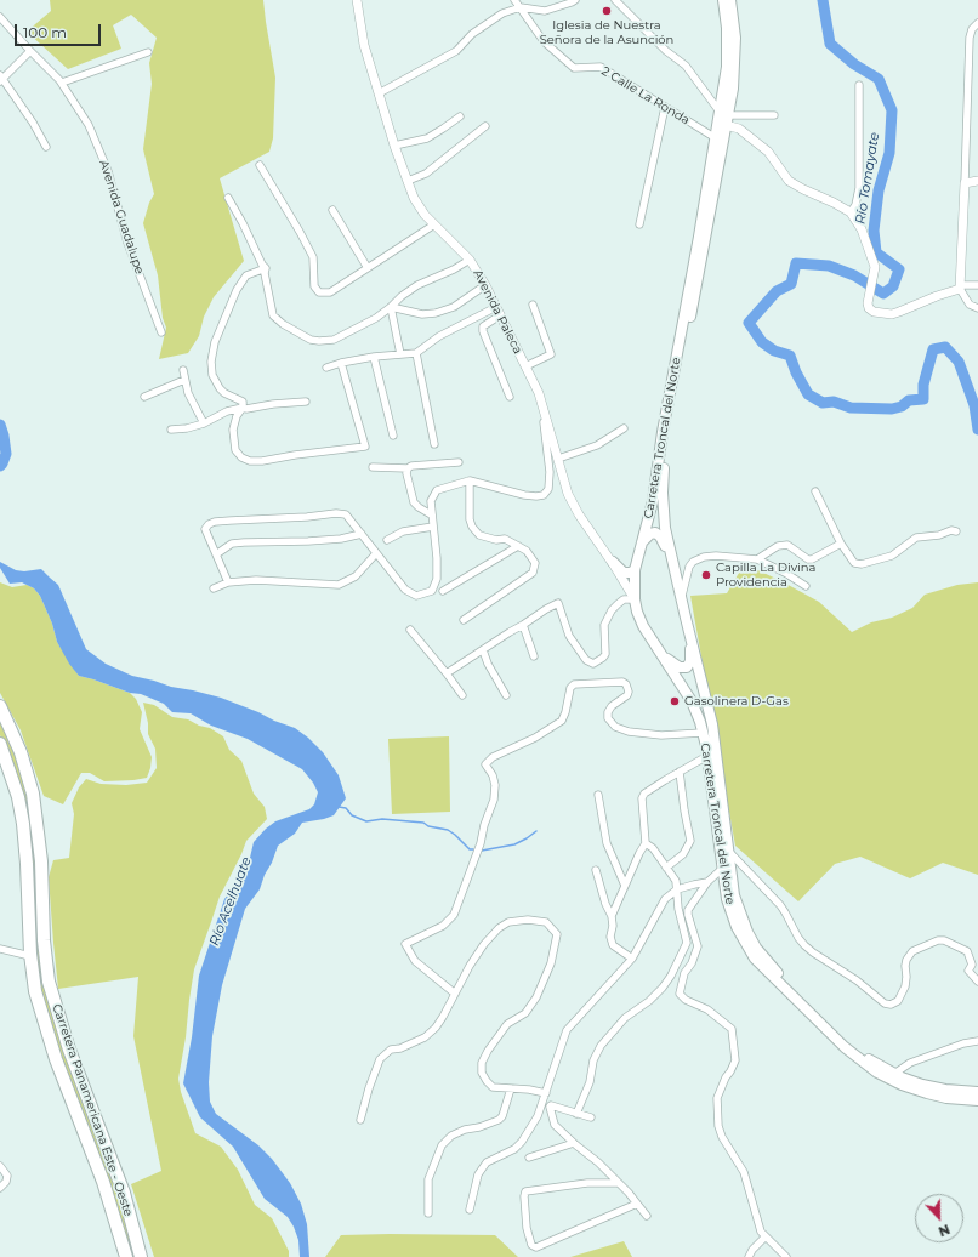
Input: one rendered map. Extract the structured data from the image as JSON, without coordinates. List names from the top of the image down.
{
  "streets": {
    "highway": ["Carretera Panamericana Este - Oeste"],
    "main road": ["Avenida Paleca", "Carretera Troncal del Norte"],
    "street": ["2 Calle La Ronda", "Avenida Guadalupe"]
  },
  "crossings": [
    ["2 Calle La Ronda", "Carretera Troncal del Norte"],
    ["Avenida Paleca", "Carretera Troncal del Norte"]
  ],
  "water": ["Río Tomayate", "Río Acelhuate"],
  "places": ["Iglesia de Nuestra Señora de la Asunción", "Capilla La Divina Providencia", "Gasolinera D-Gas"],
  "scale_bar": "100 m",
  "north": "bottom"
}
